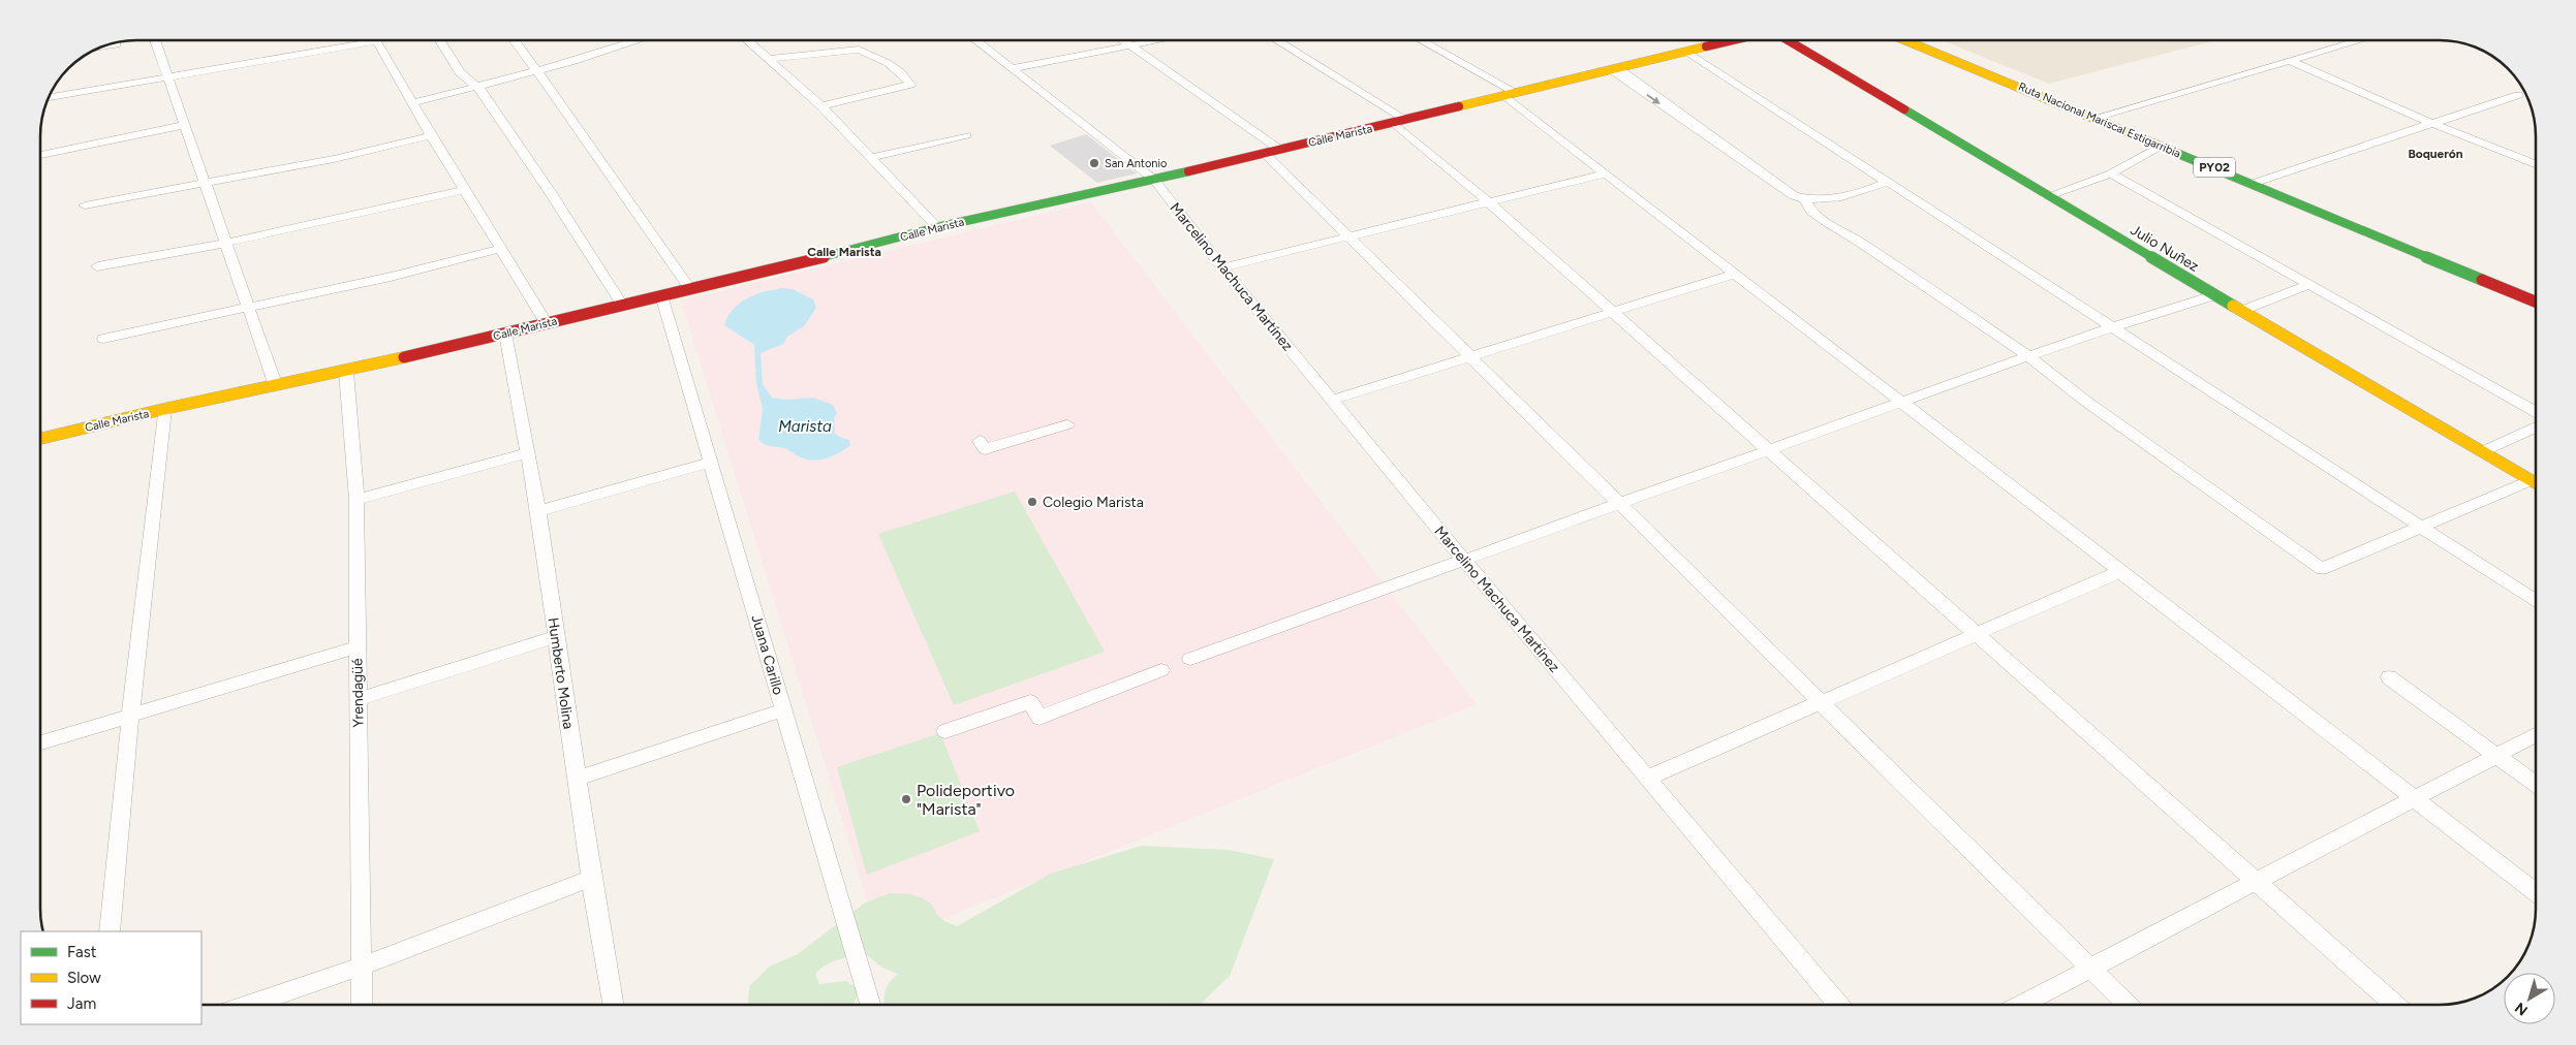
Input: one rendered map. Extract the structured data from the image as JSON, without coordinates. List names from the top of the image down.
{
  "streets": {
    "street": [
      "Ruta Nacional Mariscal Estigarribia",
      "Calle Marista",
      "PY02",
      "Julio Nuñez",
      "Marcelino Machuca Martínez",
      "Juana Carillo",
      "Humberto Molina",
      "Yrendagüé"
    ]
  },
  "crossings": [
    ["Calle Marista", "Marcelino Machuca Martínez"],
    ["Calle Marista", "Juana Carillo"],
    ["Calle Marista", "Humberto Molina"],
    ["Calle Marista", "Yrendagüé"]
  ],
  "districts": ["Boquerón", "Calle Marista"],
  "water": ["Marista"],
  "places": ["San Antonio", "Colegio Marista", "Polideportivo \"Marista\""],
  "legend": ["Fast", "Slow", "Jam"],
  "north": "bottom left"
}
